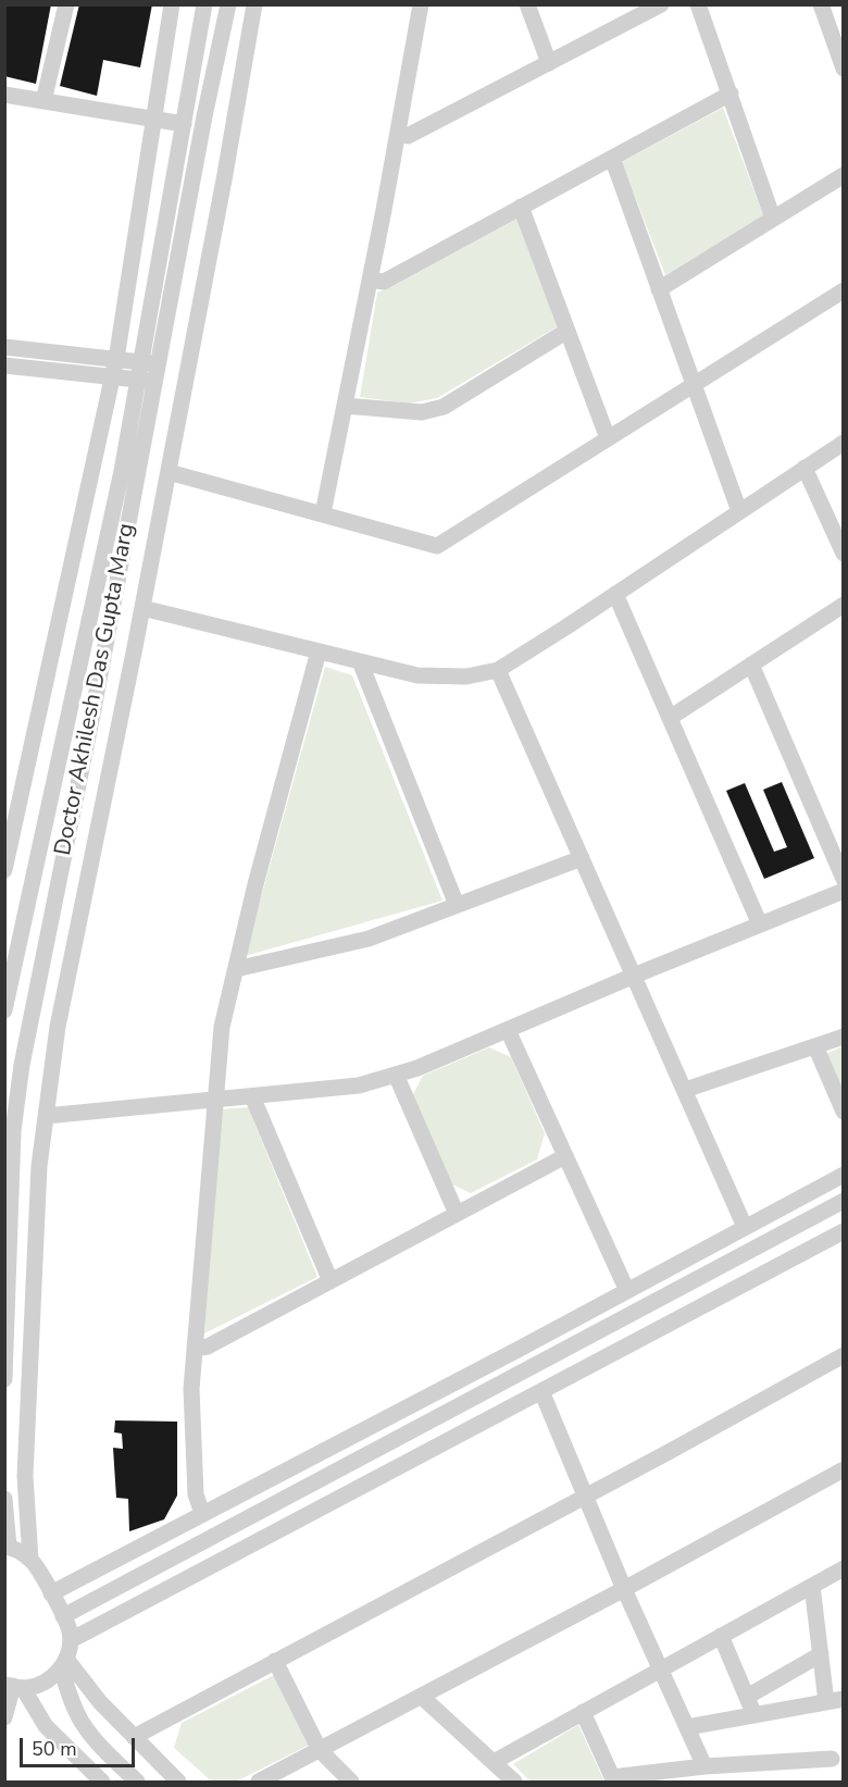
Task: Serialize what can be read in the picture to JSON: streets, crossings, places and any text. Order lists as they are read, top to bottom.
{
  "streets": {
    "street": ["Doctor Akhilesh Das Gupta Marg"]
  },
  "scale_bar": "50 m"
}
